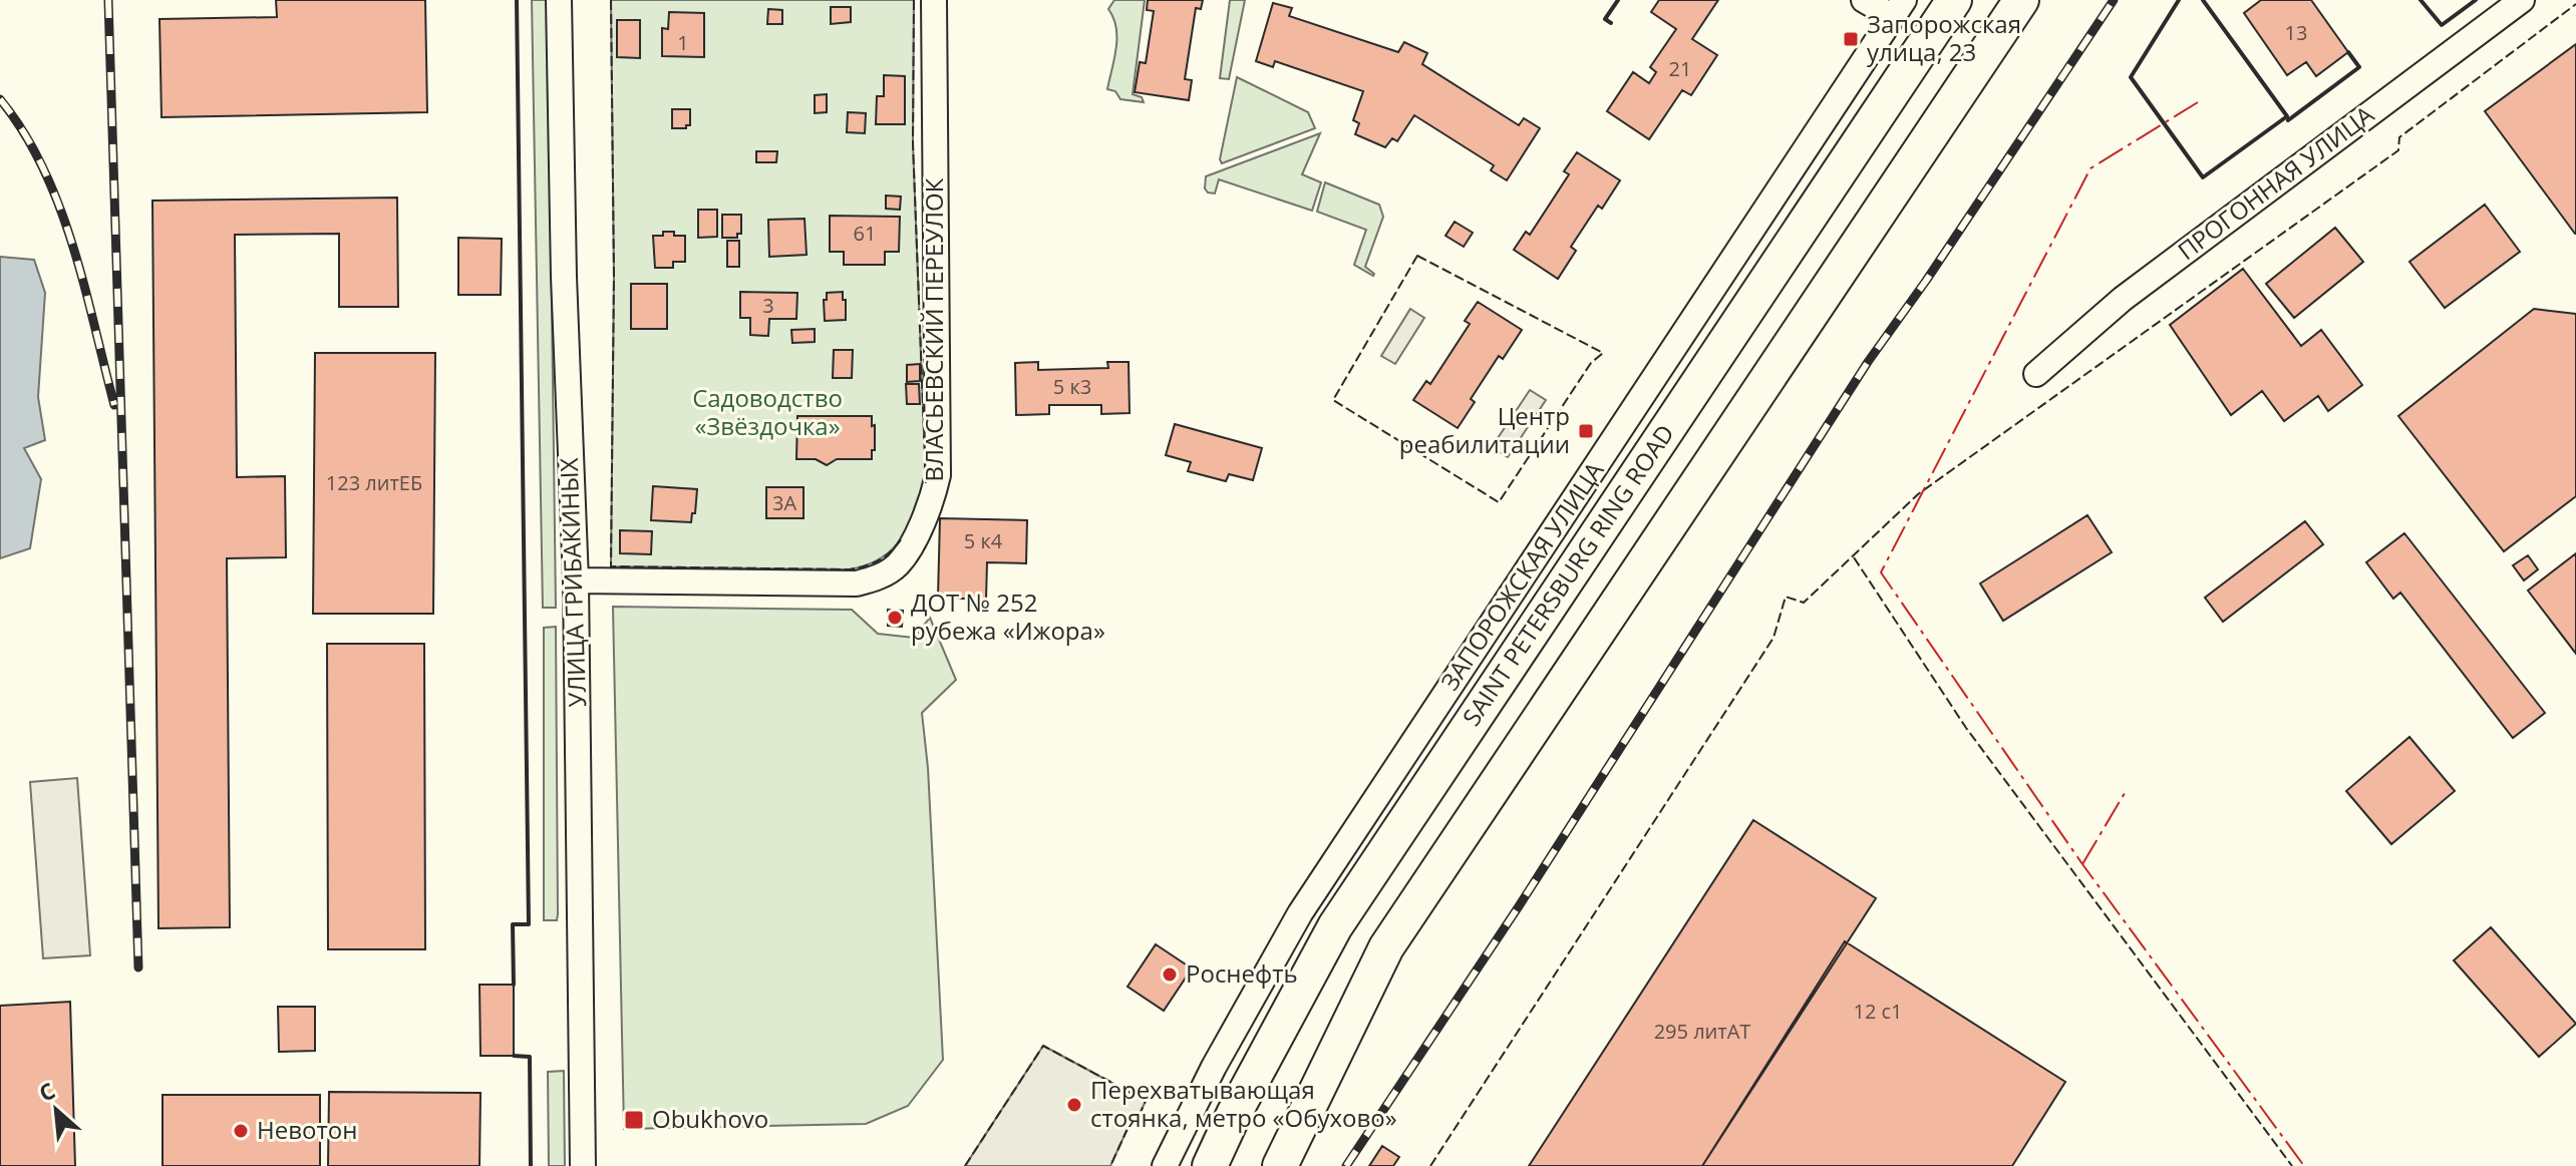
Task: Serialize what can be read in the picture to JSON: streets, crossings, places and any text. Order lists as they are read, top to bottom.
{
  "streets": {
    "highway": ["SAINT PETERSBURG RING ROAD"],
    "street": [
      "ПРОГОННАЯ УЛИЦА",
      "ВЛАСЬЕВСКИЙ ПЕРЕУЛОК",
      "ЗАПОРОЖСКАЯ УЛИЦА",
      "УЛИЦА ГРИБАКИНЫХ"
    ]
  },
  "crossings": [
    ["ВЛАСЬЕВСКИЙ ПЕРЕУЛОК", "УЛИЦА ГРИБАКИНЫХ"]
  ],
  "parks": ["Садоводство «Звёздочка»"],
  "places": {
    "transit": ["Запорожская улица, 23", "Центр реабилитации", "Obukhovo"],
    "other": [
      "ДОТ № 252 рубежа «Ижора»",
      "Роснефть",
      "Перехватывающая стоянка, метро «Обухово»",
      "Невотон"
    ]
  },
  "house_numbers": [
    "13",
    "1",
    "21",
    "61",
    "3",
    "5 к3",
    "123 литЕБ",
    "3А",
    "5 к4",
    "12 с1",
    "295 литАТ"
  ],
  "north": "top left"
}
